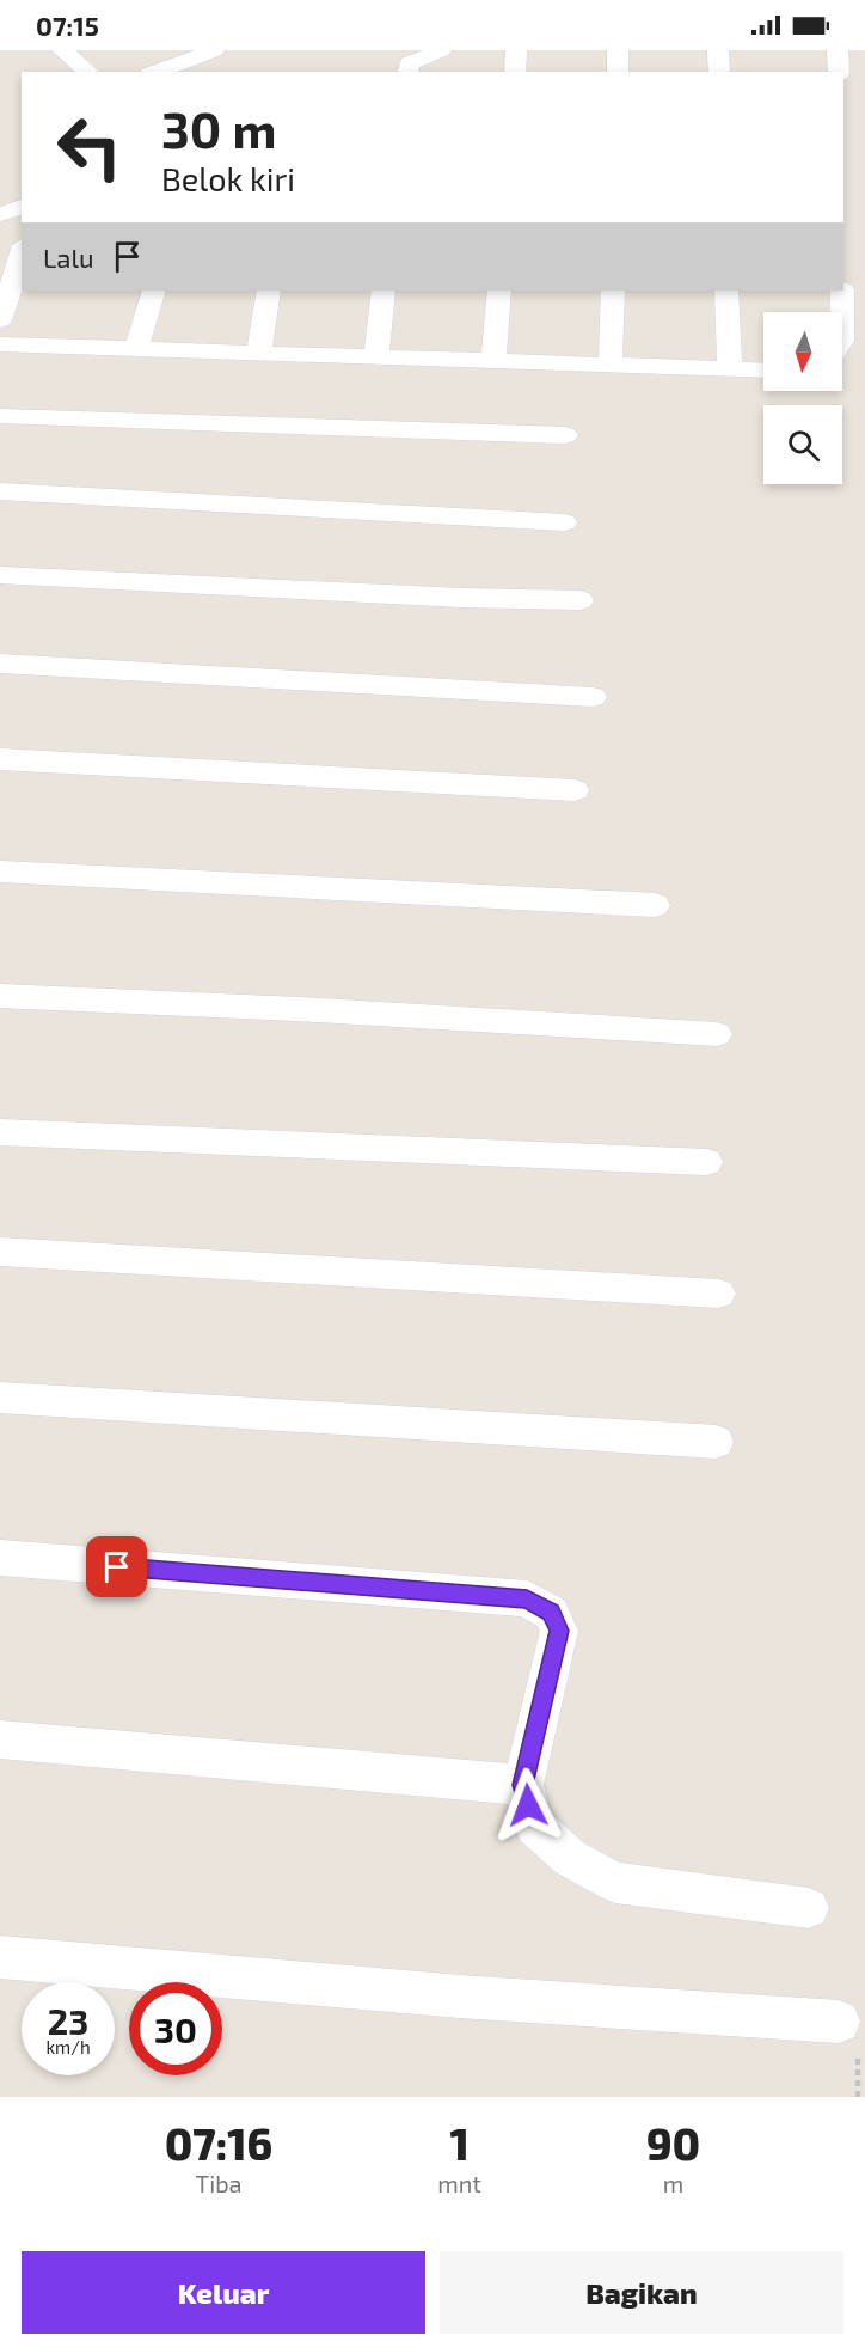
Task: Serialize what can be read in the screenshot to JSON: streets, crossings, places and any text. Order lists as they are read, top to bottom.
{
  "north": "bottom",
  "page": {
    "status": "07:15",
    "turn": ["30 m", "Belok kiri"],
    "then": "Lalu",
    "speed": "23 km/h",
    "limit": "30",
    "eta": [
      "07:16",
      "Tiba",
      "1",
      "mnt",
      "90",
      "m"
    ],
    "buttons": ["Keluar", "Bagikan"]
  }
}
